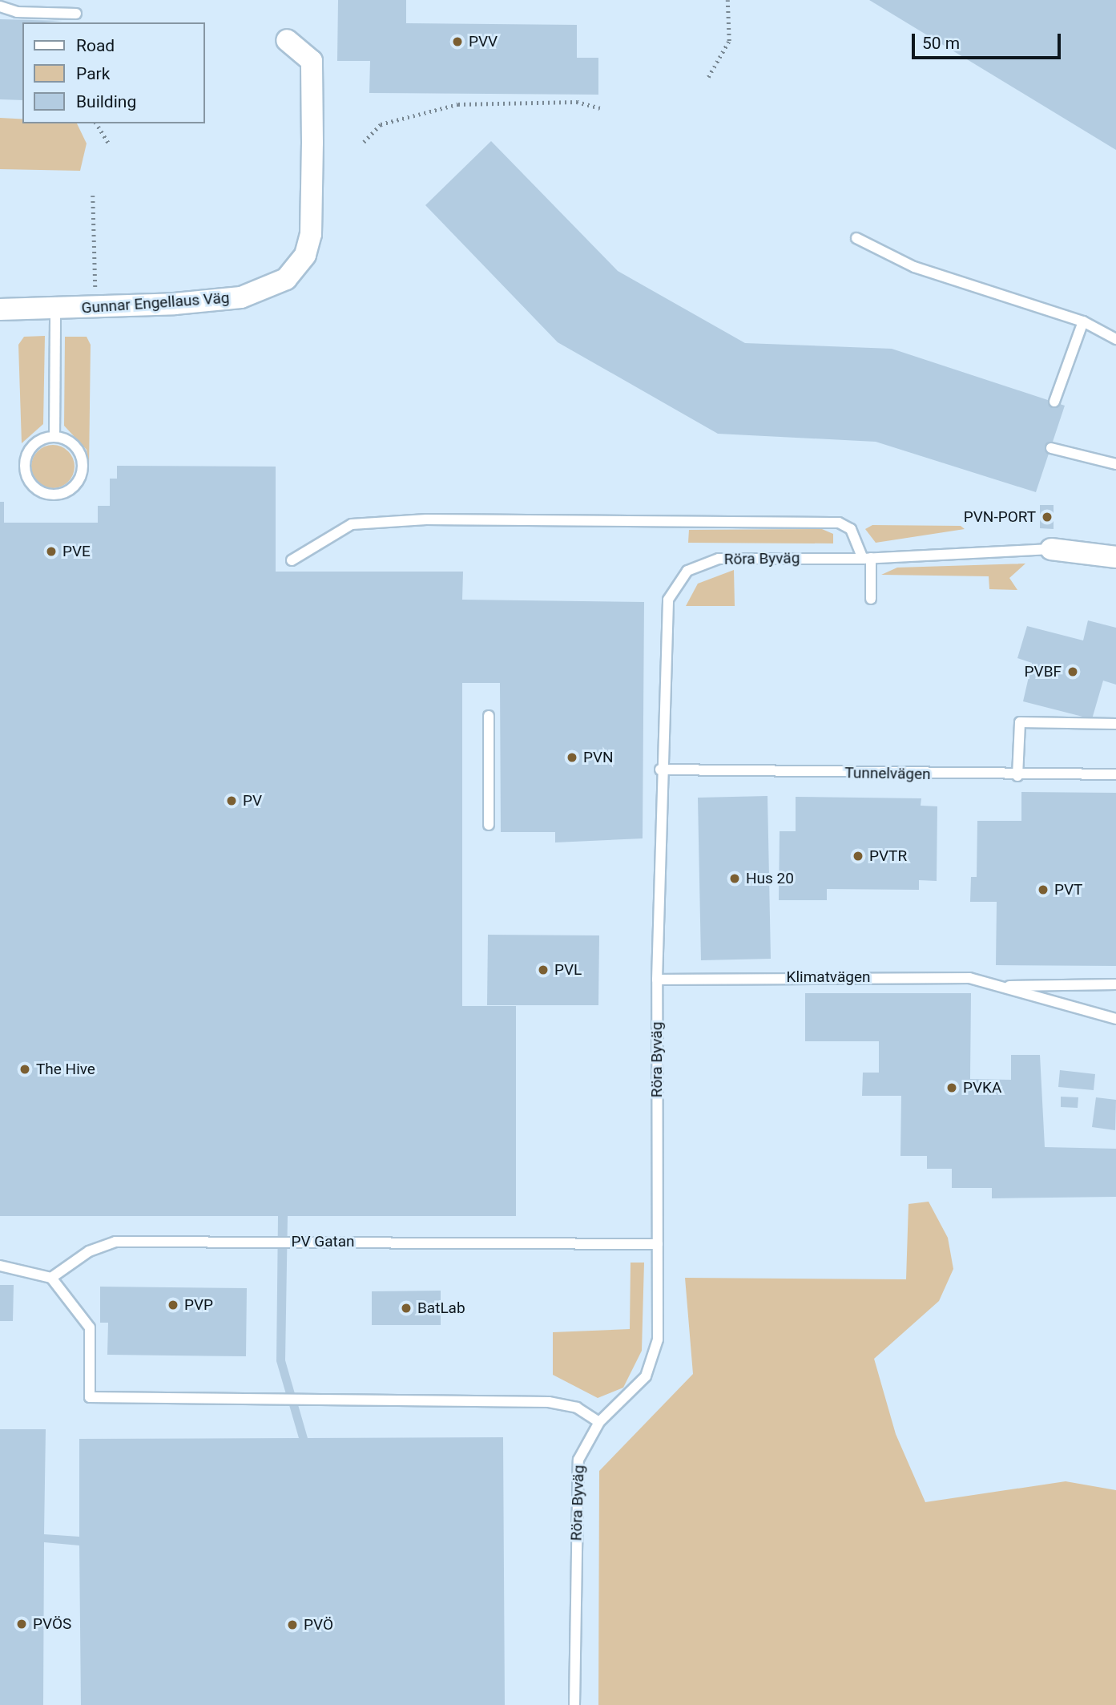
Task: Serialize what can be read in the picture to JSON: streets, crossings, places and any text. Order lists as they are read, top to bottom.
{
  "streets": {
    "street": ["Gunnar Engellaus Väg"],
    "lane": [
      "Röra Byväg",
      "Tunnelvägen",
      "Klimatvägen",
      "PV Gatan"
    ]
  },
  "crossings": [
    ["Röra Byväg", "Tunnelvägen"],
    ["Röra Byväg", "Klimatvägen"],
    ["Röra Byväg", "PV Gatan"]
  ],
  "places": [
    "PVV",
    "PVN-PORT",
    "PVE",
    "PVBF",
    "PVN",
    "PV",
    "PVTR",
    "Hus 20",
    "PVT",
    "PVL",
    "The Hive",
    "PVKA",
    "PVP",
    "BatLab",
    "PVÖS",
    "PVÖ"
  ],
  "legend": ["Road", "Park", "Building"],
  "scale_bar": "50 m"
}
